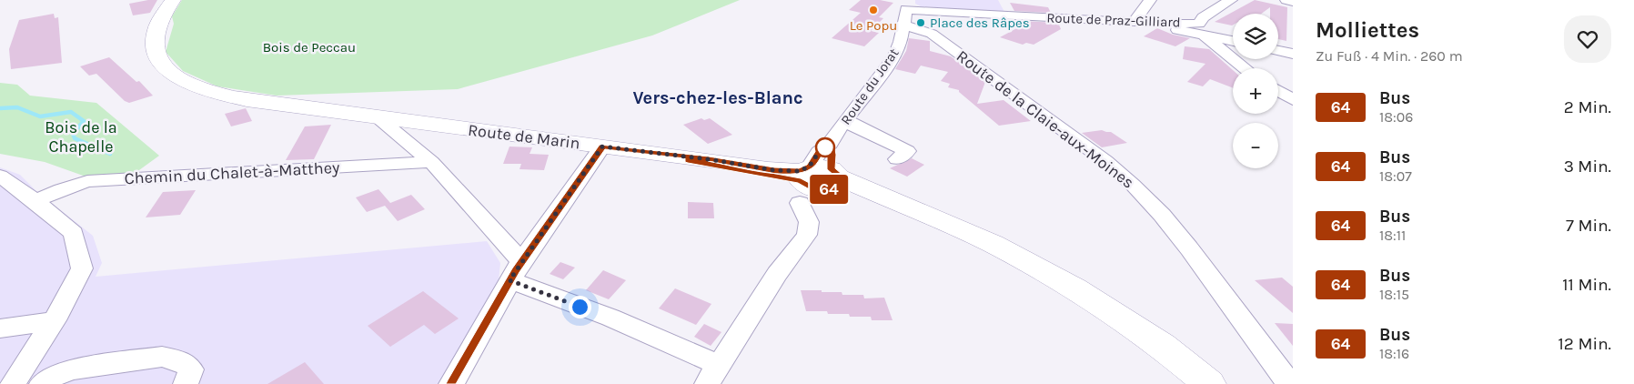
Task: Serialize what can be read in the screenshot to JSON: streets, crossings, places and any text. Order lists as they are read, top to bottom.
{
  "streets": {
    "main road": ["Route de Marin"],
    "street": [
      "Route de Praz-Gilliard",
      "Route du Jorat",
      "Route de la Claie-aux-Moines",
      "Chemin du Chalet-à-Matthey"
    ]
  },
  "crossings": [
    ["Route de Praz-Gilliard", "Route du Jorat"],
    ["Route de Praz-Gilliard", "Route de la Claie-aux-Moines"],
    ["Route du Jorat", "Route de la Claie-aux-Moines"],
    ["Route du Jorat", "Route de Marin"]
  ],
  "districts": ["Vers-chez-les-Blanc"],
  "parks": ["Bois de Peccau", "Bois de la Chapelle"],
  "places": ["Le Popu", "Place des Râpes"],
  "lines": ["bus line 64"],
  "page": {
    "on_map": "64",
    "heading": ["Molliettes", "Zu Fuß · 4 Min. · 260 m"],
    "map_buttons": ["+", "−"],
    "list": [
      {
        "mark": "64",
        "name": "Bus",
        "note": "18:06",
        "value": "2 Min."
      },
      {
        "mark": "64",
        "name": "Bus",
        "note": "18:07",
        "value": "3 Min."
      },
      {
        "mark": "64",
        "name": "Bus",
        "note": "18:11",
        "value": "7 Min."
      },
      {
        "mark": "64",
        "name": "Bus",
        "note": "18:15",
        "value": "11 Min."
      },
      {
        "mark": "64",
        "name": "Bus",
        "note": "18:16",
        "value": "12 Min."
      }
    ]
  }
}
